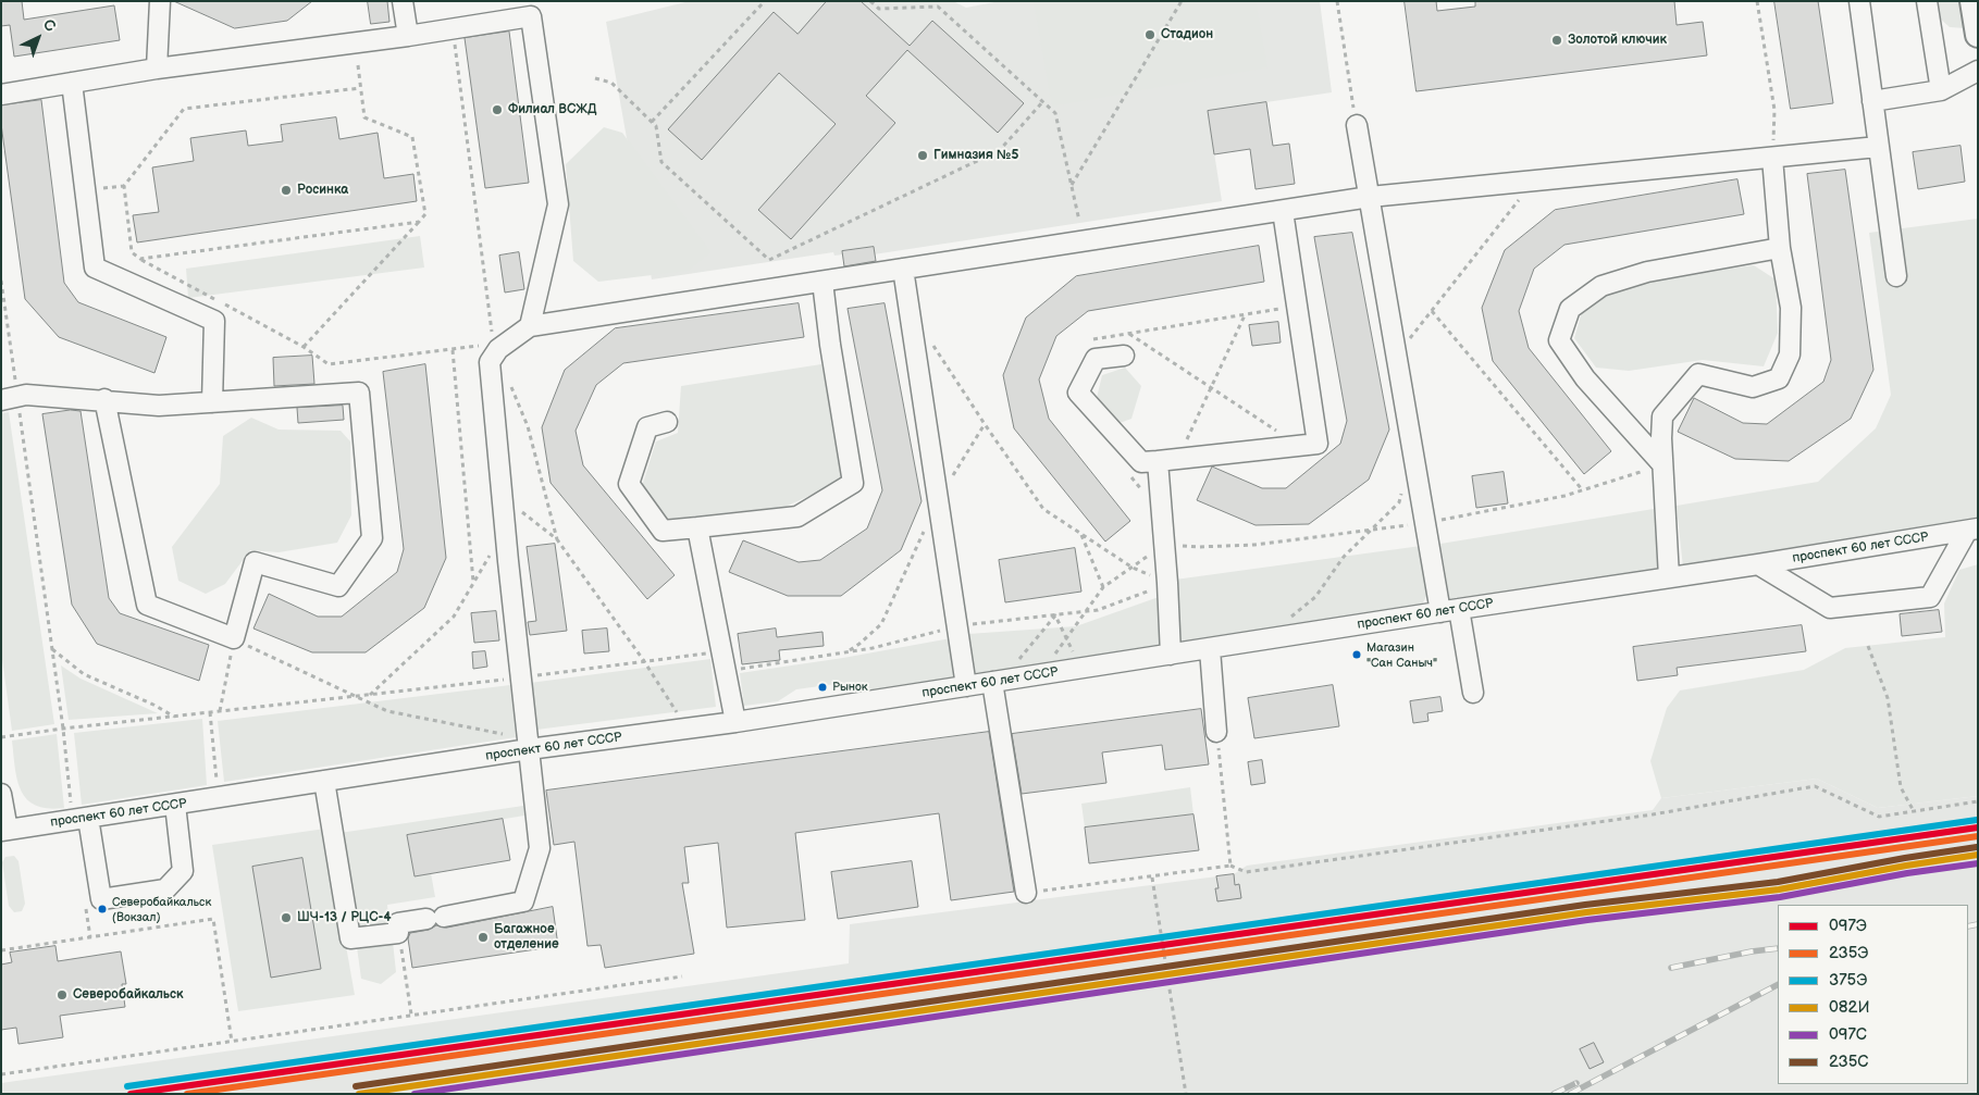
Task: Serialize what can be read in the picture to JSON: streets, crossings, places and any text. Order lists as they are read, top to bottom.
{
  "streets": {
    "street": ["проспект 60 лет СССР"]
  },
  "places": [
    "Стадион",
    "Золотой ключик",
    "Филиал ВСЖД",
    "Гимназия №5",
    "Росинка",
    "Магазин \"Сан Саныч\"",
    "Рынок",
    "Северобайкальск (Вокзал)",
    "ШЧ-13 / РЦС-4",
    "Багажное отделение",
    "Северобайкальск"
  ],
  "lines": [
    "transit line 375Э",
    "transit line 097Э",
    "transit line 235Э",
    "transit line 235С",
    "transit line 082И",
    "transit line 097С"
  ],
  "legend": [
    "097Э",
    "235Э",
    "375Э",
    "082И",
    "097С",
    "235С"
  ],
  "north": "top right"
}
